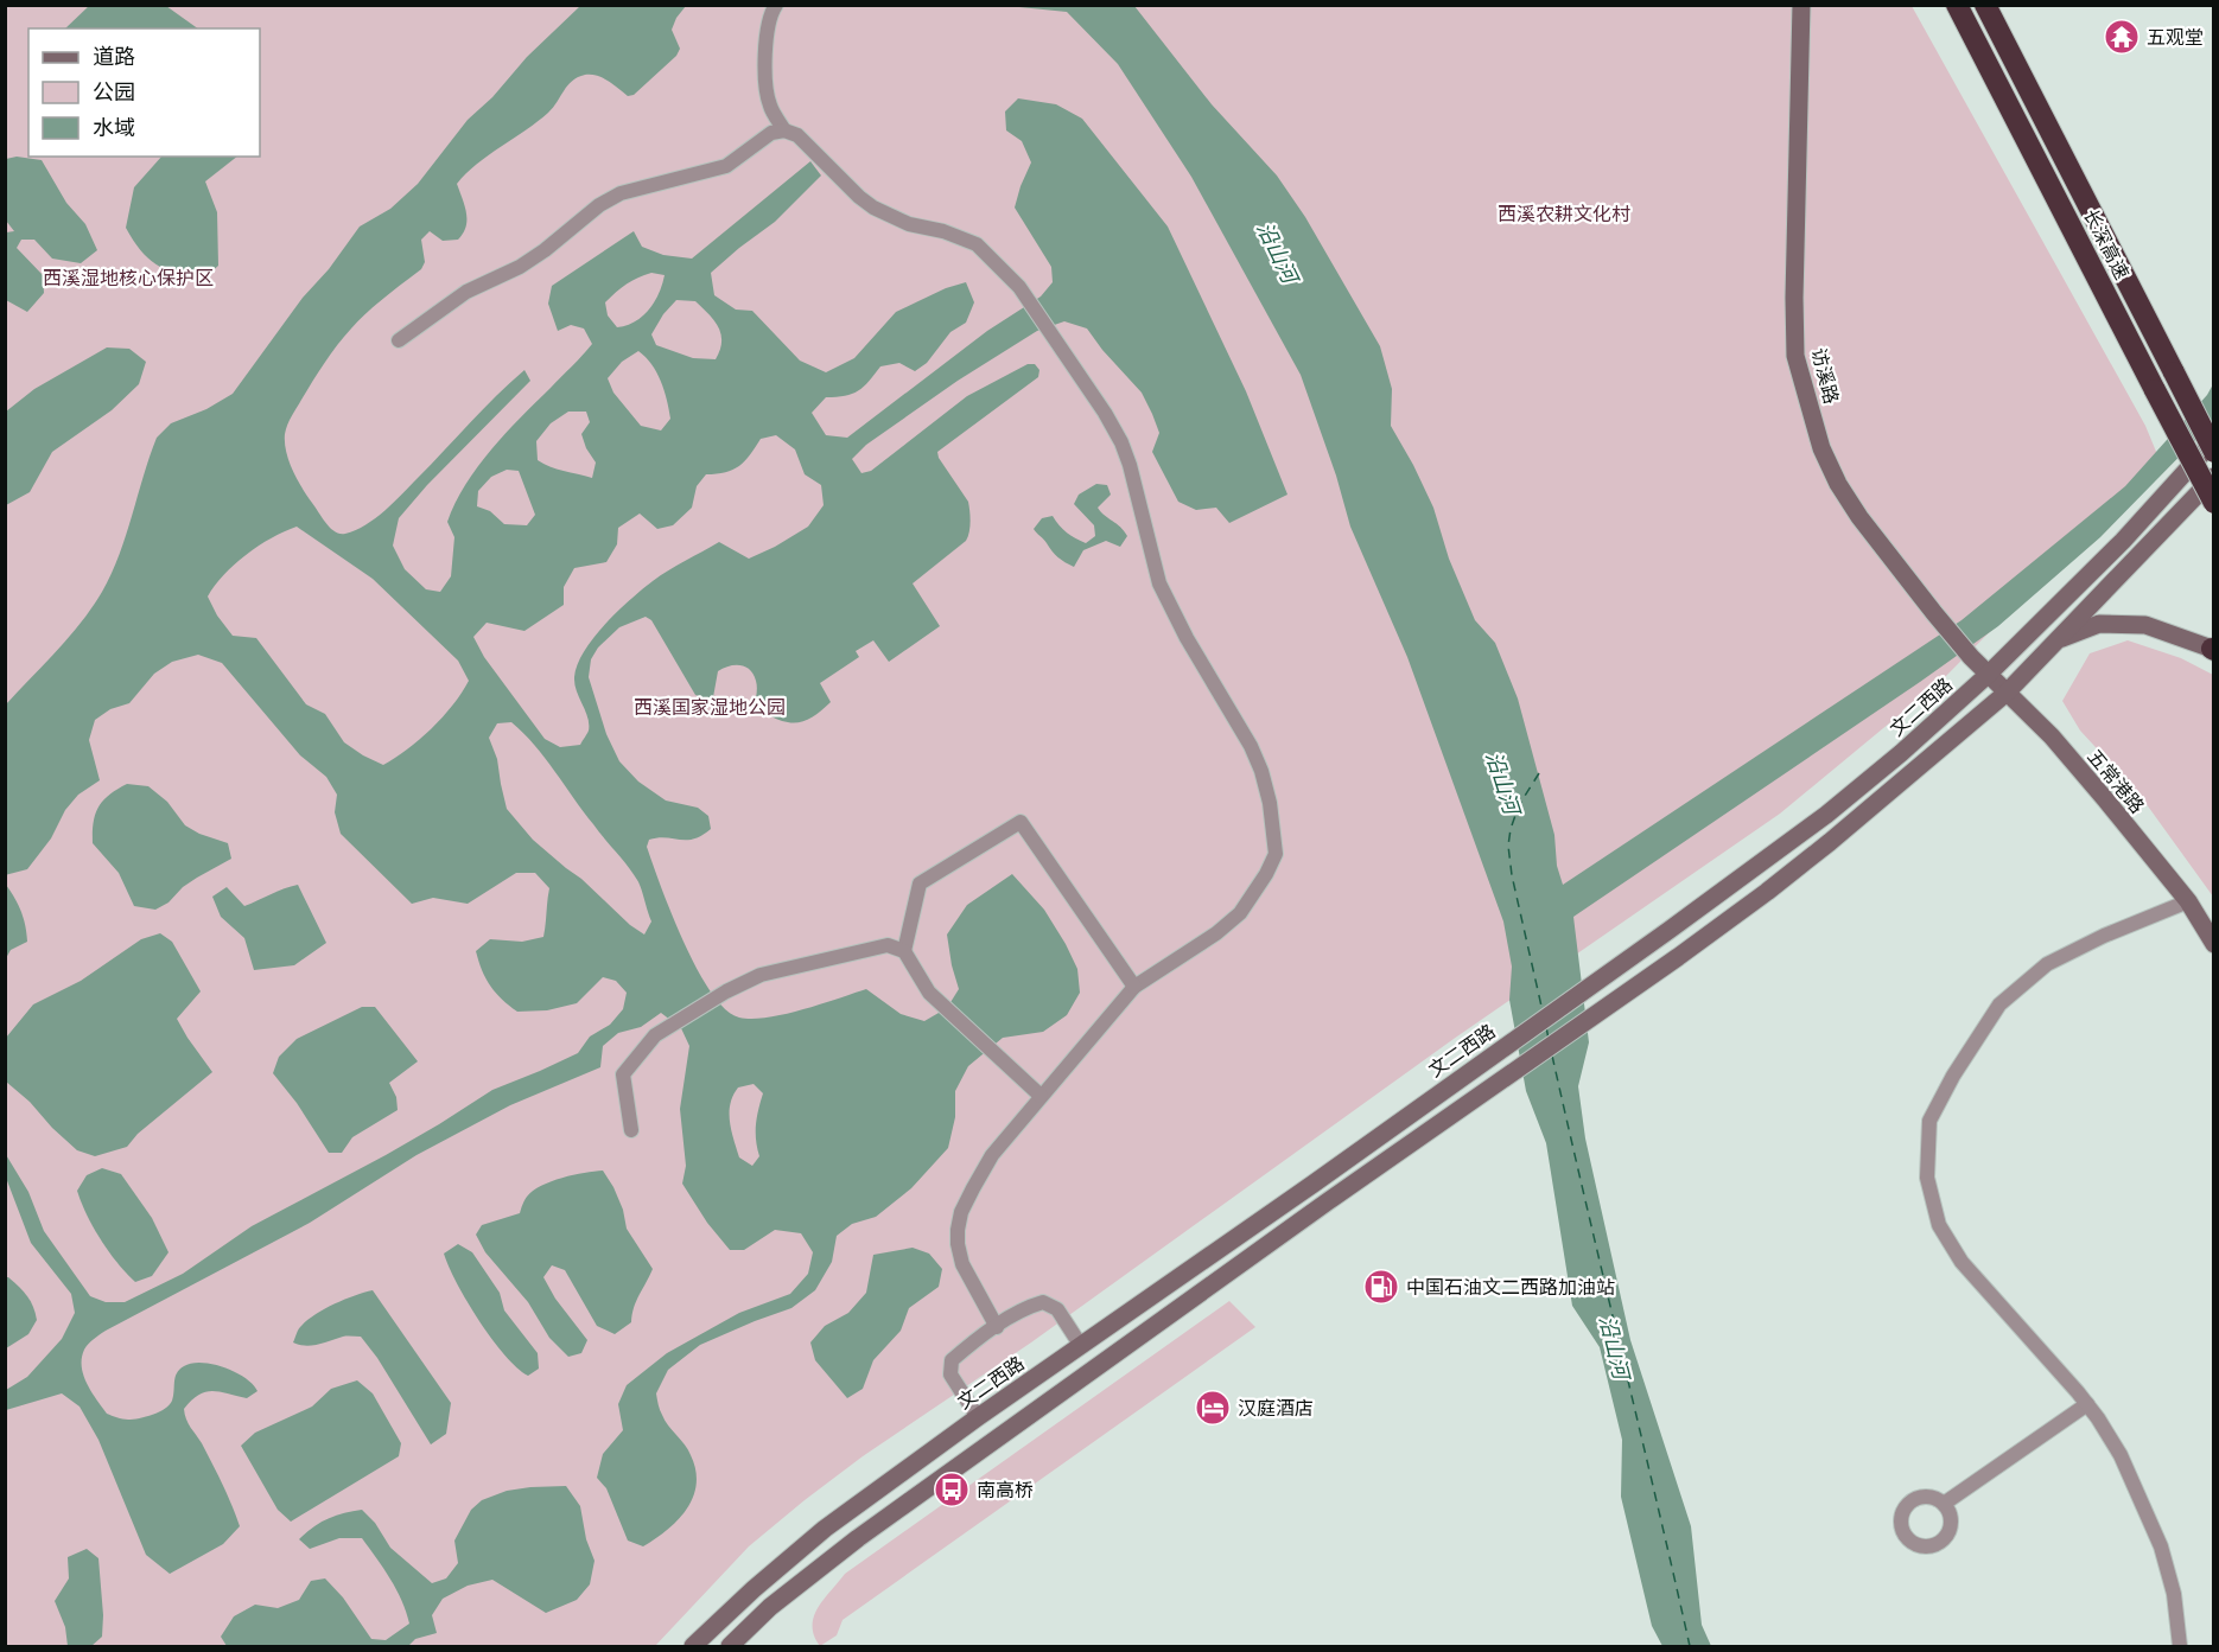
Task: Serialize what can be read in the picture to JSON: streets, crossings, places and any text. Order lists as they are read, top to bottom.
{
  "streets": {
    "highway": ["长深高速"],
    "main road": ["访溪路", "文二西路", "五常港路"]
  },
  "crossings": [
    ["访溪路", "文二西路"],
    ["访溪路", "五常港路"]
  ],
  "water": ["沿山河"],
  "parks": ["西溪农耕文化村", "西溪湿地核心保护区", "西溪国家湿地公园"],
  "places": {
    "temple": ["五观堂"],
    "fuel station": ["中国石油文二西路加油站"],
    "hotel": ["汉庭酒店"],
    "bus stop": ["南高桥"]
  },
  "legend": ["道路", "公园", "水域"]
}
